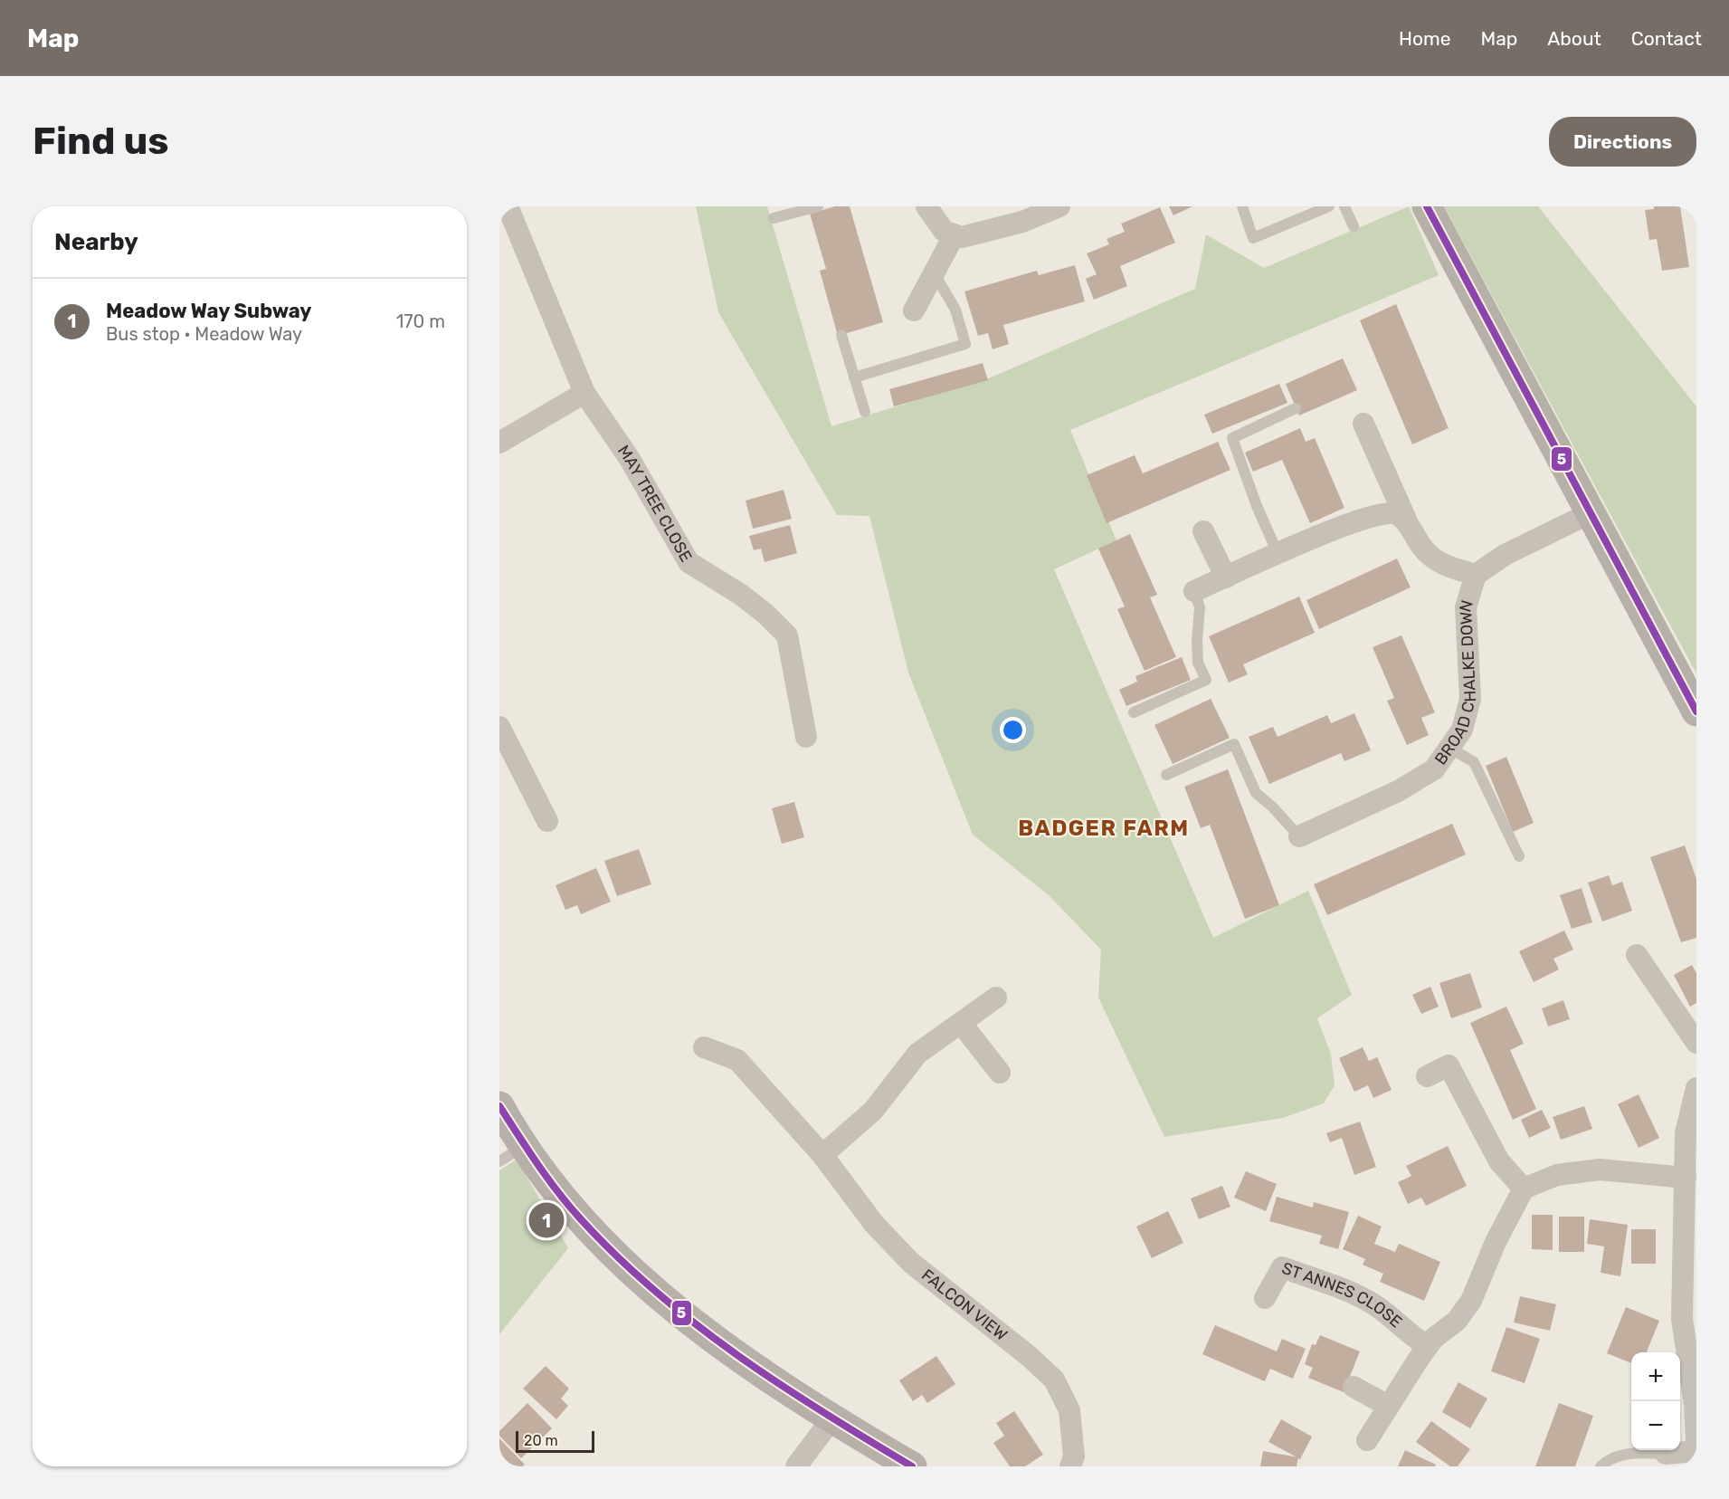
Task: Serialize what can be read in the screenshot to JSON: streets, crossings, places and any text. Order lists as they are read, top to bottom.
{
  "streets": {
    "street": [
      "MAY TREE CLOSE",
      "BROAD CHALKE DOWN",
      "ST ANNES CLOSE",
      "FALCON VIEW"
    ]
  },
  "districts": ["BADGER FARM"],
  "lines": ["transit line 5"],
  "scale_bar": "20 m",
  "page": {
    "header": "Map",
    "nav": [
      "Home",
      "Map",
      "About",
      "Contact"
    ],
    "buttons": "Directions",
    "title": "Find us",
    "heading": "Nearby",
    "list": [
      {
        "mark": "1",
        "name": "Meadow Way Subway",
        "note": "Bus stop · Meadow Way",
        "value": "170 m"
      }
    ],
    "pins": "1",
    "map_buttons": ["+", "−"],
    "scale": "20 m"
  }
}
